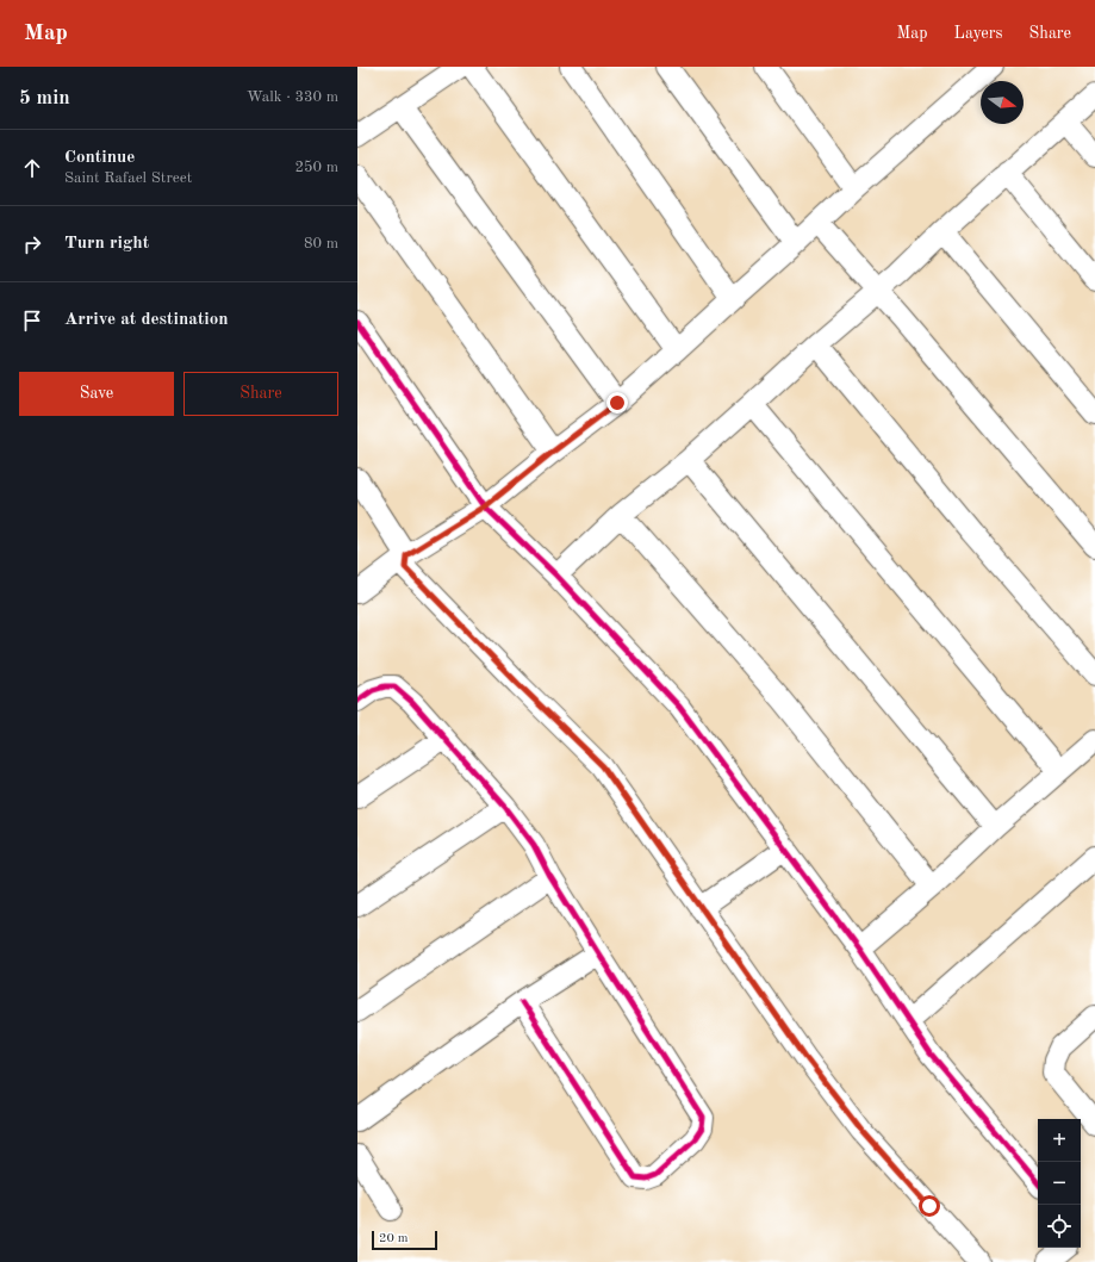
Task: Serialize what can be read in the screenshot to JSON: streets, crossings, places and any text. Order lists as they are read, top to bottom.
{
  "scale_bar": "20 m",
  "north": "right",
  "page": {
    "header": "Map",
    "nav": ["Map", "Layers", "Share"],
    "heading": ["5 min", "Walk · 330 m"],
    "list": [
      ["Continue", "Saint Rafael Street", "250 m"],
      ["Turn right", "80 m"],
      "Arrive at destination"
    ],
    "buttons": ["Save", "Share"],
    "map_buttons": ["+", "−"],
    "scale": "20 m"
  }
}
